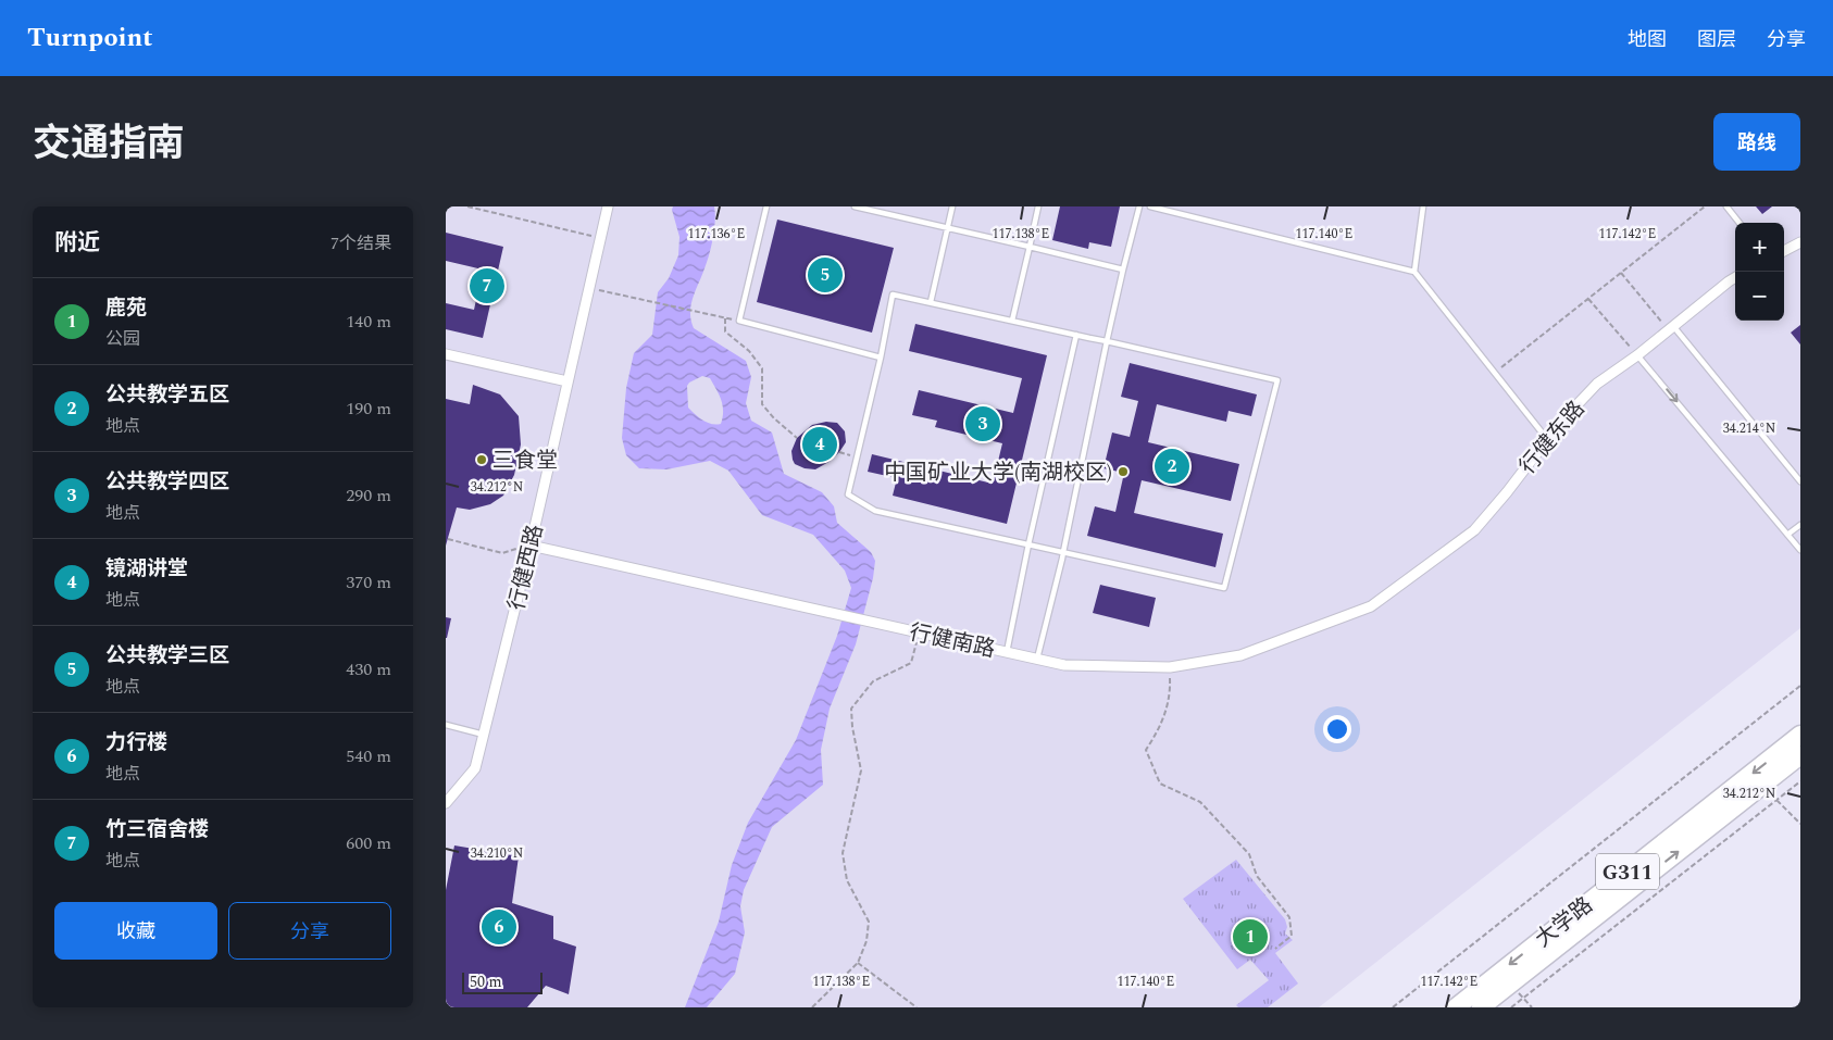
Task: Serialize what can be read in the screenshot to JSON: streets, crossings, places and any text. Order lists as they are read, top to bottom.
{
  "streets": {
    "highway": ["G311", "大学路"],
    "street": ["行健东路", "行健西路", "行健南路"]
  },
  "crossings": [
    ["行健东路", "行健南路"],
    ["行健西路", "行健南路"]
  ],
  "places": ["三食堂", "中国矿业大学(南湖校区)"],
  "scale_bar": "50 m",
  "page": {
    "header": "Turnpoint",
    "nav": ["地图", "图层", "分享"],
    "title": "交通指南",
    "buttons": [
      "路线",
      ["收藏", "分享"]
    ],
    "heading": ["附近", "7个结果"],
    "map_buttons": ["+", "−"],
    "pins": [
      "5",
      "7",
      "3",
      "4",
      "2",
      "6",
      "1"
    ],
    "list": [
      {
        "mark": "1",
        "name": "鹿苑",
        "note": "公园",
        "value": "140 m"
      },
      {
        "mark": "2",
        "name": "公共教学五区",
        "note": "地点",
        "value": "190 m"
      },
      {
        "mark": "3",
        "name": "公共教学四区",
        "note": "地点",
        "value": "290 m"
      },
      {
        "mark": "4",
        "name": "镜湖讲堂",
        "note": "地点",
        "value": "370 m"
      },
      {
        "mark": "5",
        "name": "公共教学三区",
        "note": "地点",
        "value": "430 m"
      },
      {
        "mark": "6",
        "name": "力行楼",
        "note": "地点",
        "value": "540 m"
      },
      {
        "mark": "7",
        "name": "竹三宿舍楼",
        "note": "地点",
        "value": "600 m"
      }
    ],
    "scale": "50 m"
  },
  "coordinates": [
    "117.136°E",
    "117.138°E",
    "117.140°E",
    "117.142°E",
    "34.214°N",
    "34.212°N",
    "34.210°N"
  ]
}
